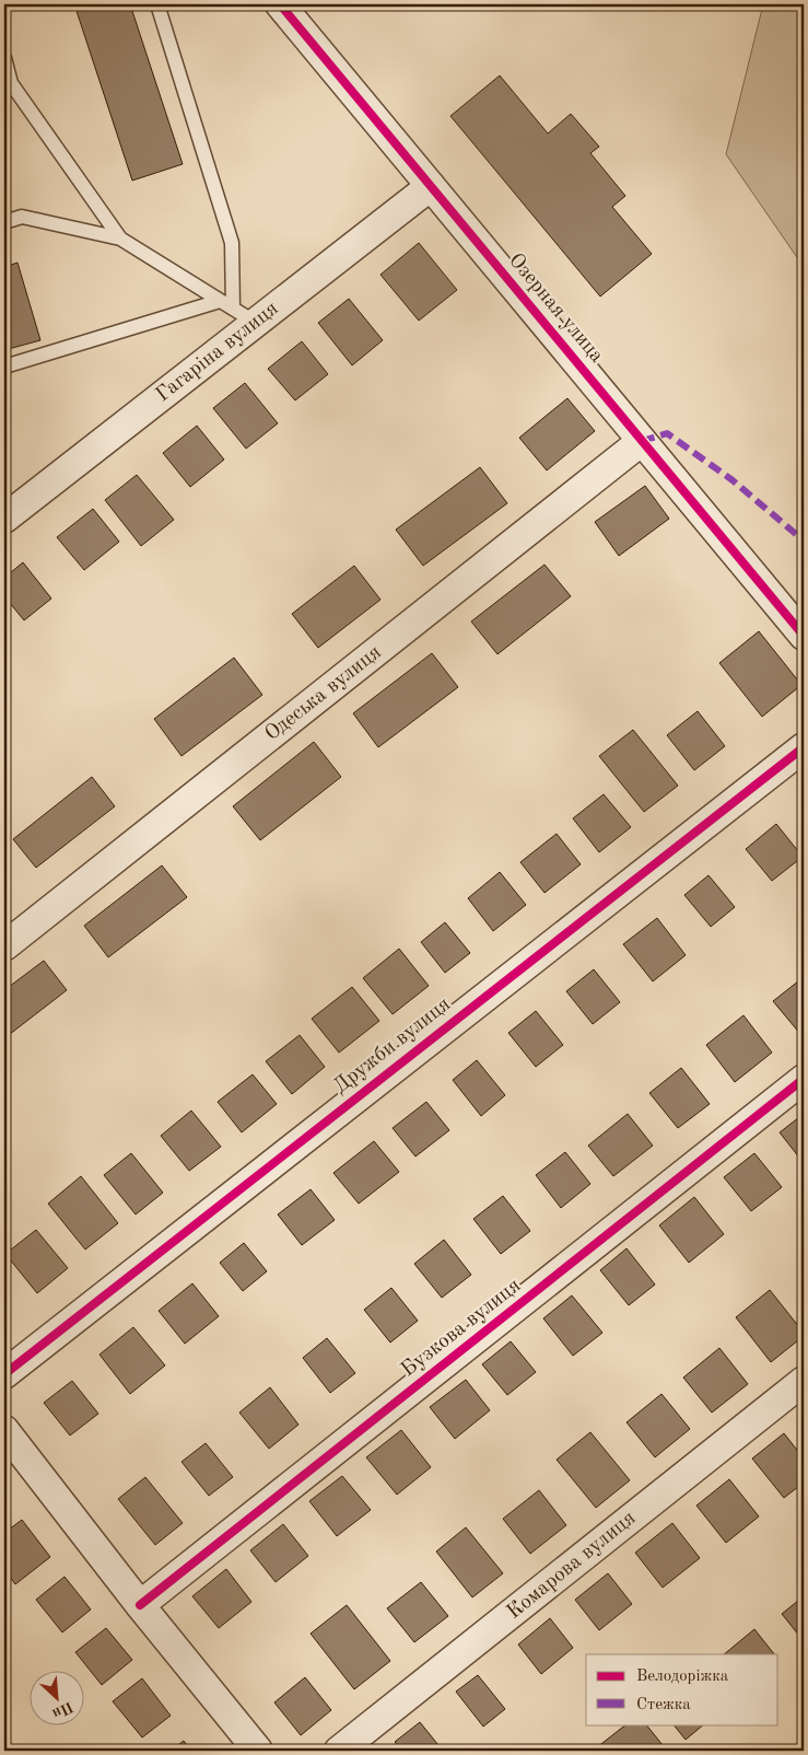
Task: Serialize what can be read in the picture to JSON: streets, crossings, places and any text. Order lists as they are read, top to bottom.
{
  "streets": {
    "street": [
      "Озерная улица",
      "Гагаріна вулиця",
      "Одеська вулиця",
      "Дружби вулиця",
      "Бузкова вулиця",
      "Комарова вулиця"
    ]
  },
  "crossings": [
    ["Озерная улица", "Гагаріна вулиця"],
    ["Озерная улица", "Одеська вулиця"]
  ],
  "legend": ["Велодоріжка", "Стежка"],
  "north": "bottom right"
}
